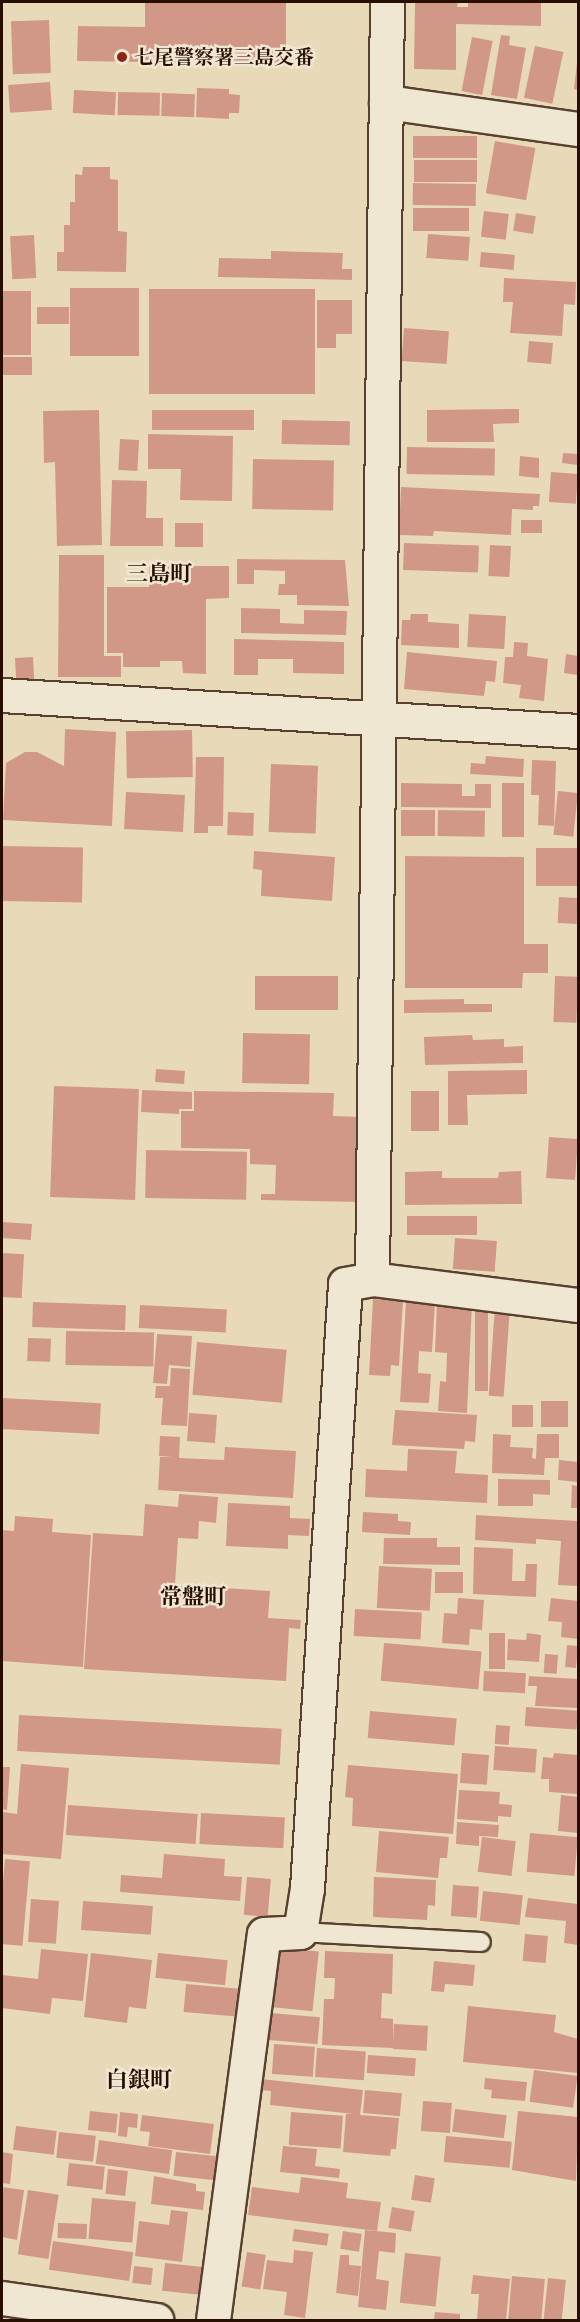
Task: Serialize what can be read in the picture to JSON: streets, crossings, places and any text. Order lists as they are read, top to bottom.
{
  "districts": ["三島町", "常盤町", "白銀町"],
  "places": ["七尾警察署三島交番"]
}
